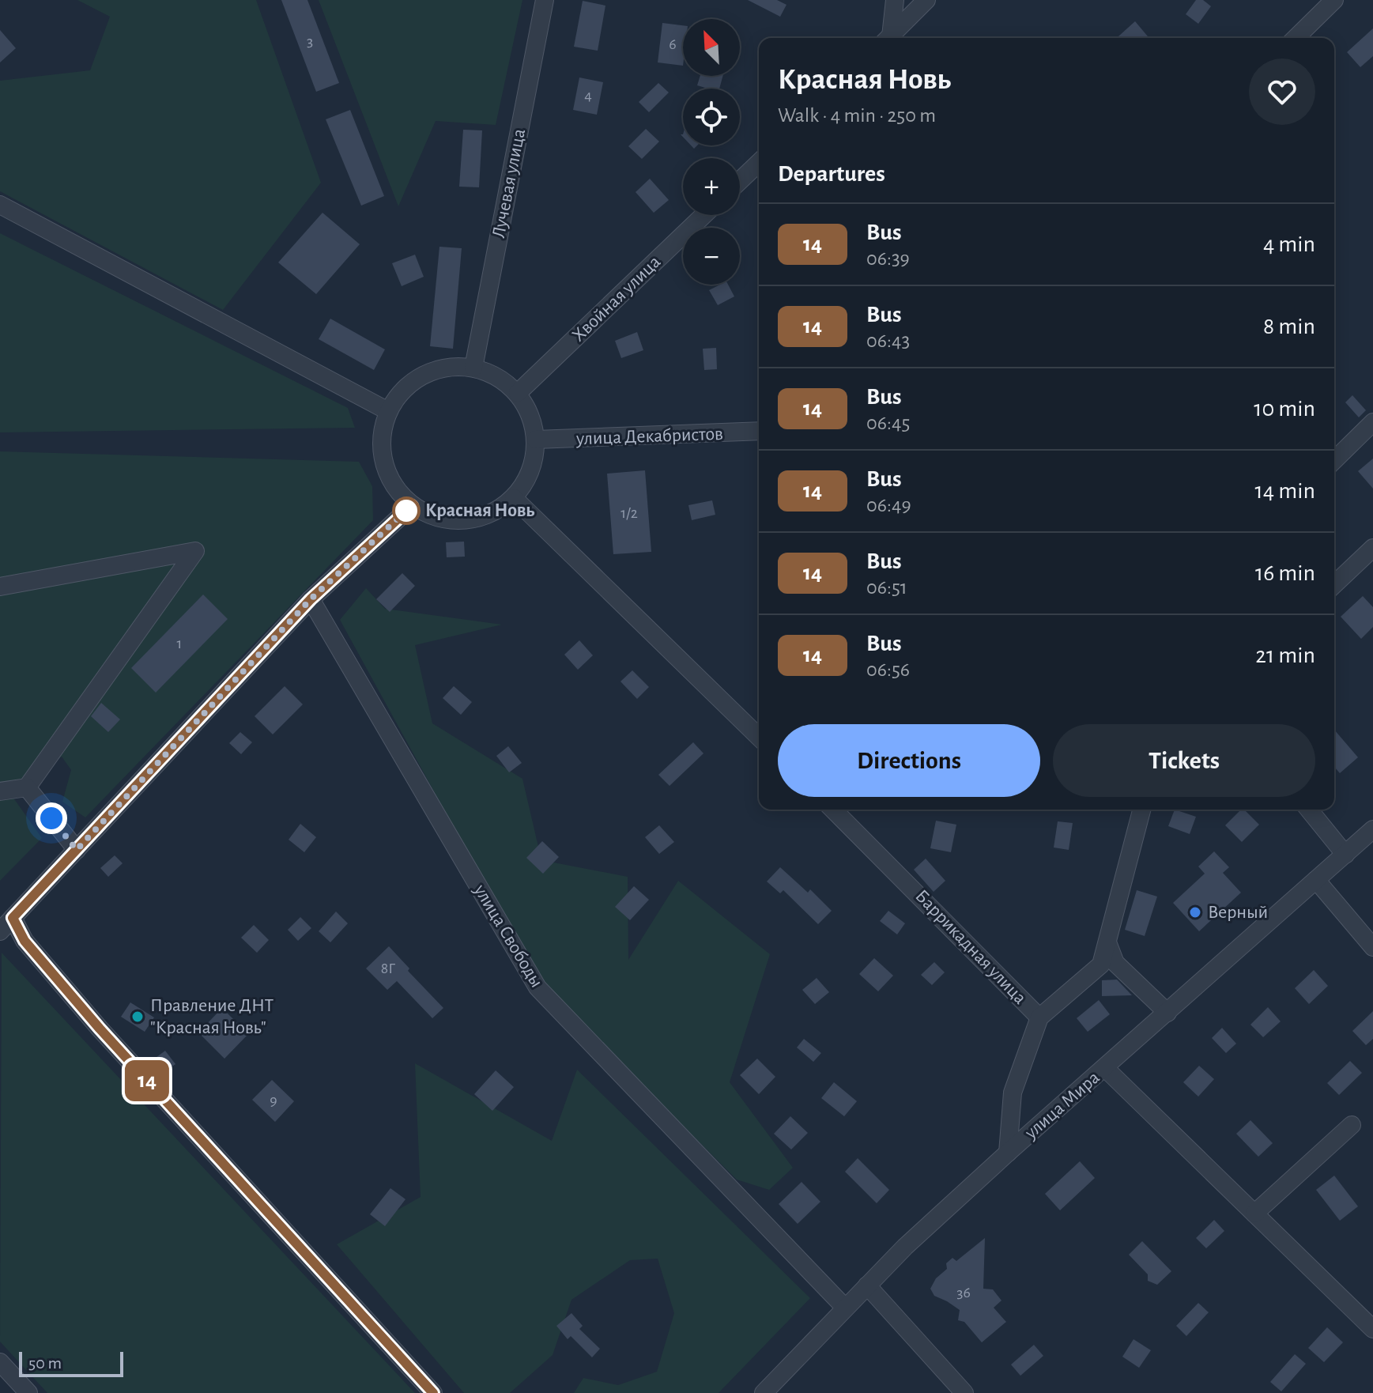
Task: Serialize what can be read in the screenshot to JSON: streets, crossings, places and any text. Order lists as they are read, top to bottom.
{
  "streets": {
    "street": [
      "Лучевая улица",
      "Хвойная улица",
      "улица Декабристов",
      "улица Свободы",
      "Баррикадная улица",
      "улица Мира"
    ]
  },
  "crossings": [
    ["Лучевая улица", "Хвойная улица"],
    ["Лучевая улица", "улица Декабристов"],
    ["Хвойная улица", "улица Декабристов"],
    ["улица Свободы", "улица Мира"],
    ["Баррикадная улица", "улица Мира"]
  ],
  "places": ["Красная Новь", "Верный", "Правление ДНТ \"Красная Новь\""],
  "lines": ["bus line 14"],
  "house_numbers": [
    "3",
    "6",
    "4",
    "1/2",
    "1",
    "8Г",
    "9",
    "36"
  ],
  "scale_bar": "50 m",
  "north": "top left",
  "page": {
    "on_map": "14",
    "map_buttons": ["+", "−"],
    "heading": [
      ["Красная Новь", "Walk · 4 min · 250 m"],
      "Departures"
    ],
    "list": [
      {
        "mark": "14",
        "name": "Bus",
        "note": "06:39",
        "value": "4 min"
      },
      {
        "mark": "14",
        "name": "Bus",
        "note": "06:43",
        "value": "8 min"
      },
      {
        "mark": "14",
        "name": "Bus",
        "note": "06:45",
        "value": "10 min"
      },
      {
        "mark": "14",
        "name": "Bus",
        "note": "06:49",
        "value": "14 min"
      },
      {
        "mark": "14",
        "name": "Bus",
        "note": "06:51",
        "value": "16 min"
      },
      {
        "mark": "14",
        "name": "Bus",
        "note": "06:56",
        "value": "21 min"
      }
    ],
    "buttons": ["Directions", "Tickets"],
    "scale": "50 m"
  }
}
